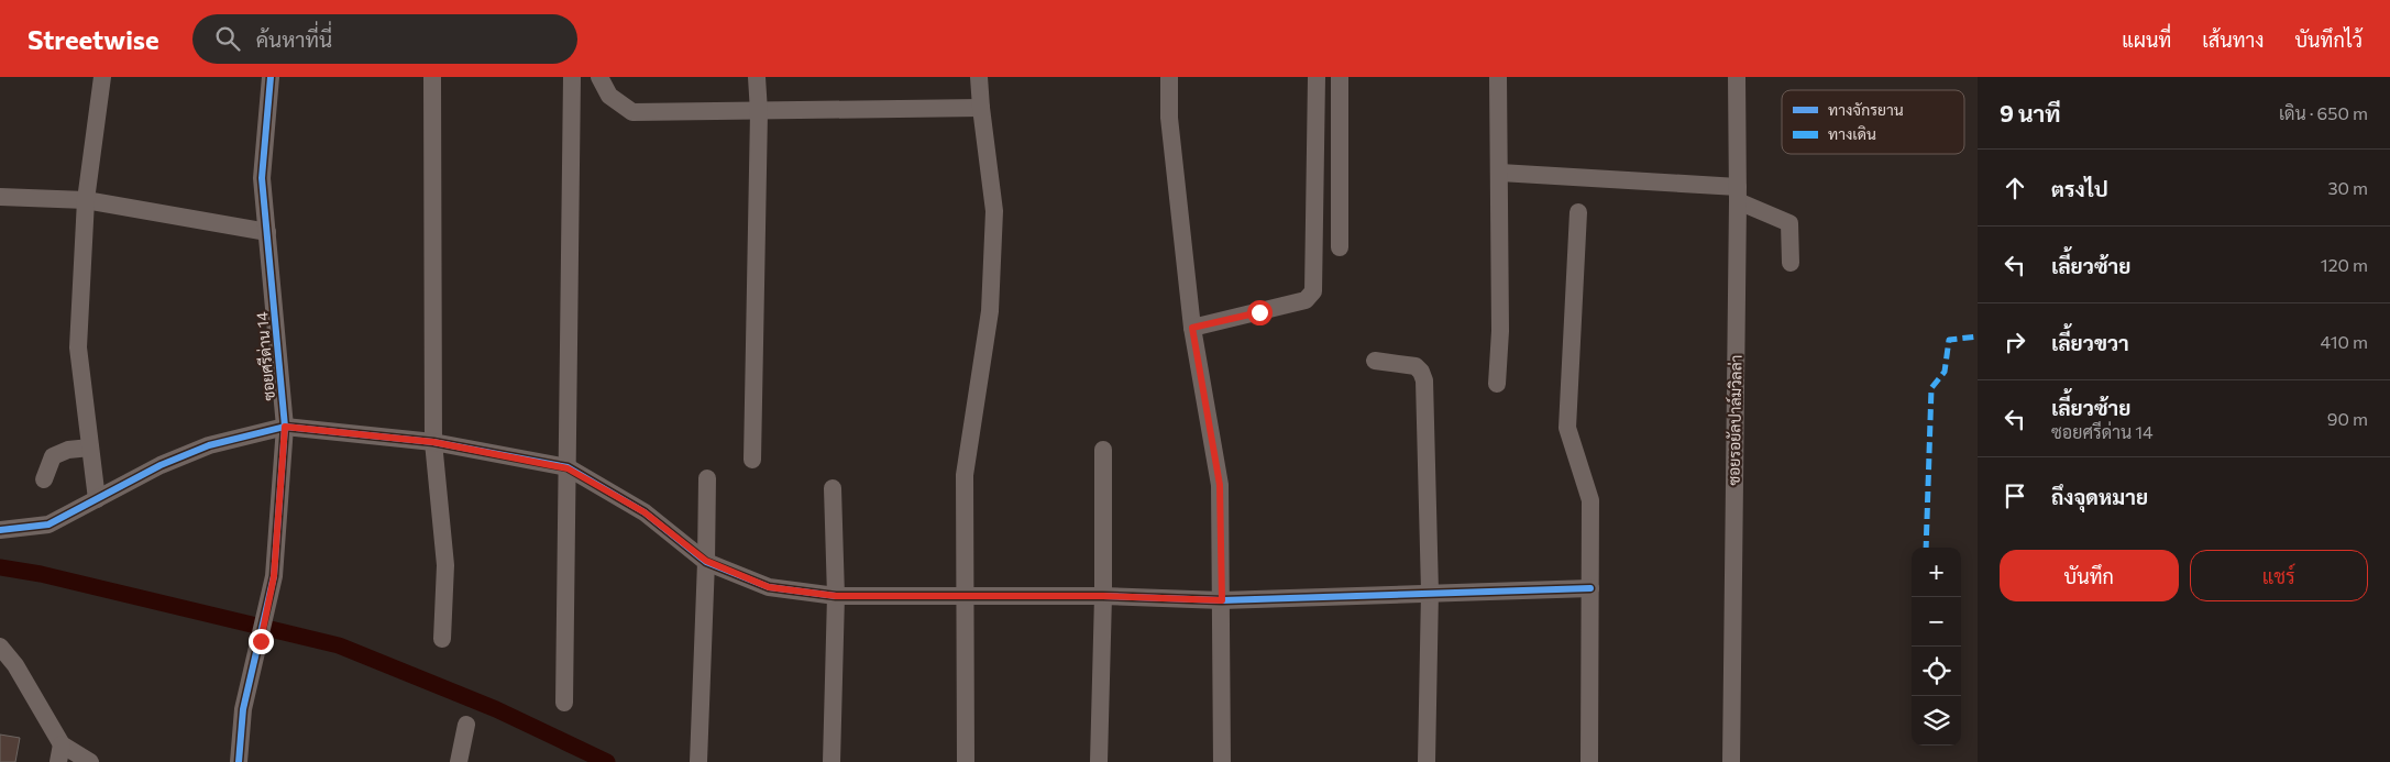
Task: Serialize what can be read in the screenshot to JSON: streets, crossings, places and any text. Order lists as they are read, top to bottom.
{
  "streets": {
    "street": ["ซอยศรีด่าน 14", "ซอยรอยัลปาล์มวิลล่า"]
  },
  "legend": ["ทางจักรยาน", "ทางเดิน"],
  "page": {
    "header": "Streetwise",
    "search": "ค้นหาที่นี่",
    "nav": ["แผนที่", "เส้นทาง", "บันทึกไว้"],
    "heading": ["9 นาที", "เดิน · 650 m"],
    "list": [
      ["ตรงไป", "30 m"],
      ["เลี้ยวซ้าย", "120 m"],
      ["เลี้ยวขวา", "410 m"],
      ["เลี้ยวซ้าย", "ซอยศรีด่าน 14", "90 m"],
      "ถึงจุดหมาย"
    ],
    "buttons": ["บันทึก", "แชร์"],
    "map_buttons": ["+", "−"]
  }
}
